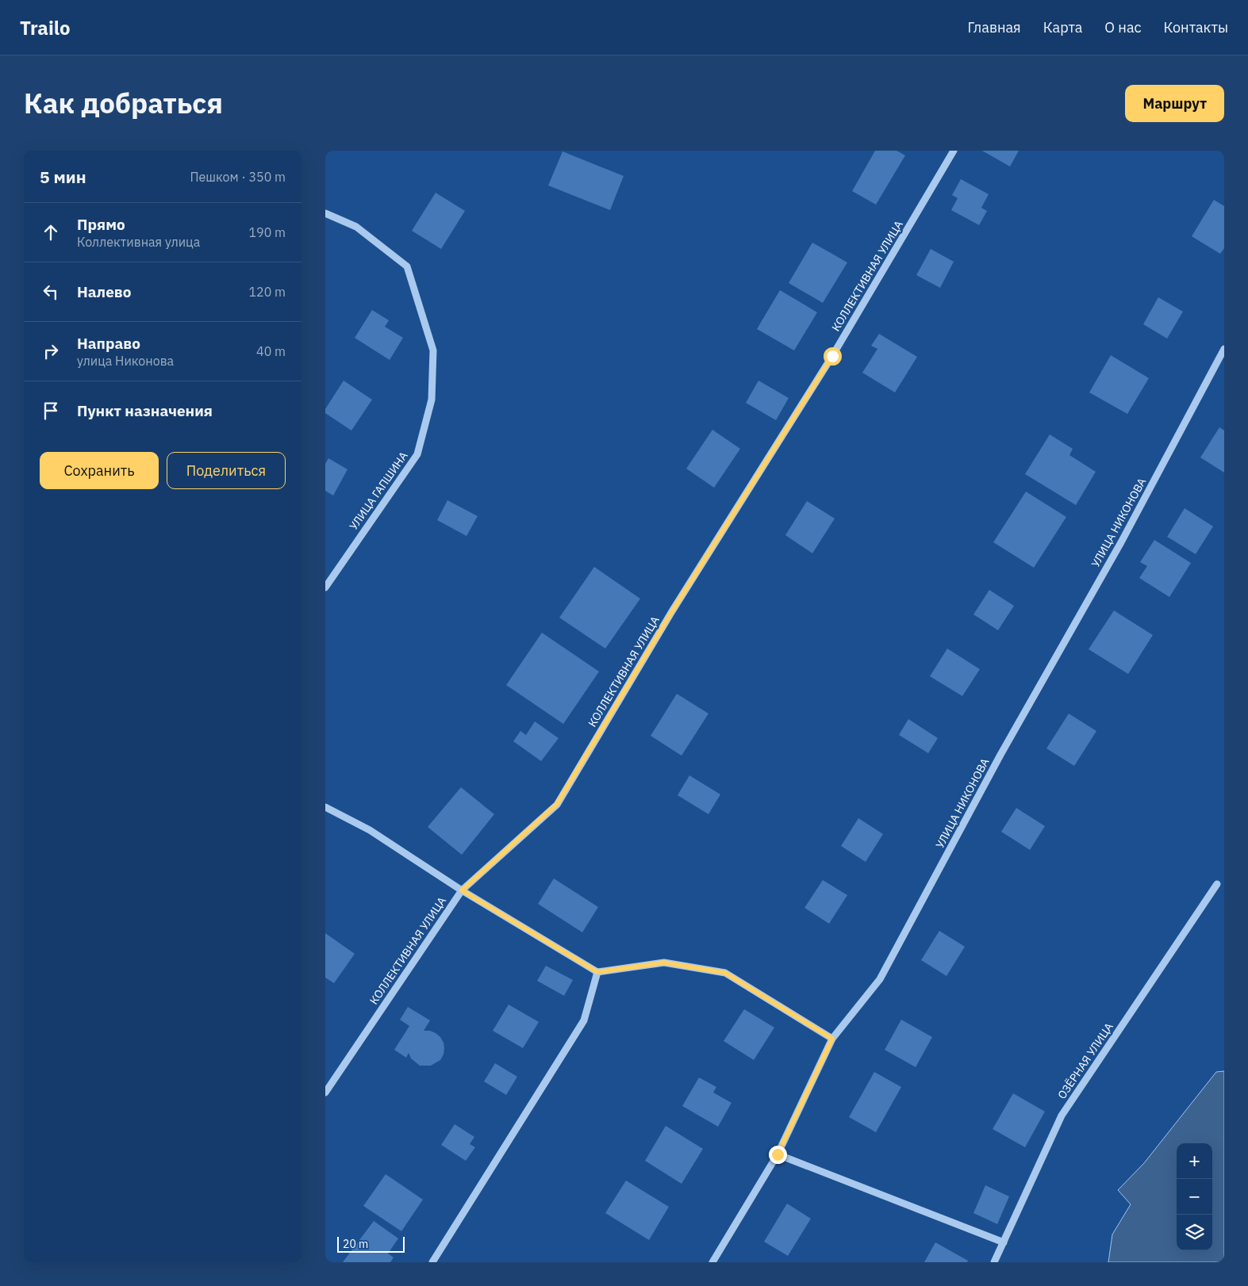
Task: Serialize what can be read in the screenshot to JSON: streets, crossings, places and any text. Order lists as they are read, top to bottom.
{
  "streets": {
    "street": [
      "КОЛЛЕКТИВНАЯ УЛИЦА",
      "УЛИЦА ГАПШИНА",
      "УЛИЦА НИКОНОВА",
      "ОЗЁРНАЯ УЛИЦА"
    ]
  },
  "scale_bar": "20 m",
  "page": {
    "header": "Trailo",
    "nav": [
      "Главная",
      "Карта",
      "О нас",
      "Контакты"
    ],
    "title": "Как добраться",
    "buttons": [
      "Маршрут",
      ["Сохранить", "Поделиться"]
    ],
    "heading": ["5 мин", "Пешком · 350 m"],
    "list": [
      ["Прямо", "Коллективная улица", "190 m"],
      ["Налево", "120 m"],
      ["Направо", "улица Никонова", "40 m"],
      "Пункт назначения"
    ],
    "map_buttons": ["+", "−"],
    "scale": "20 m"
  }
}
